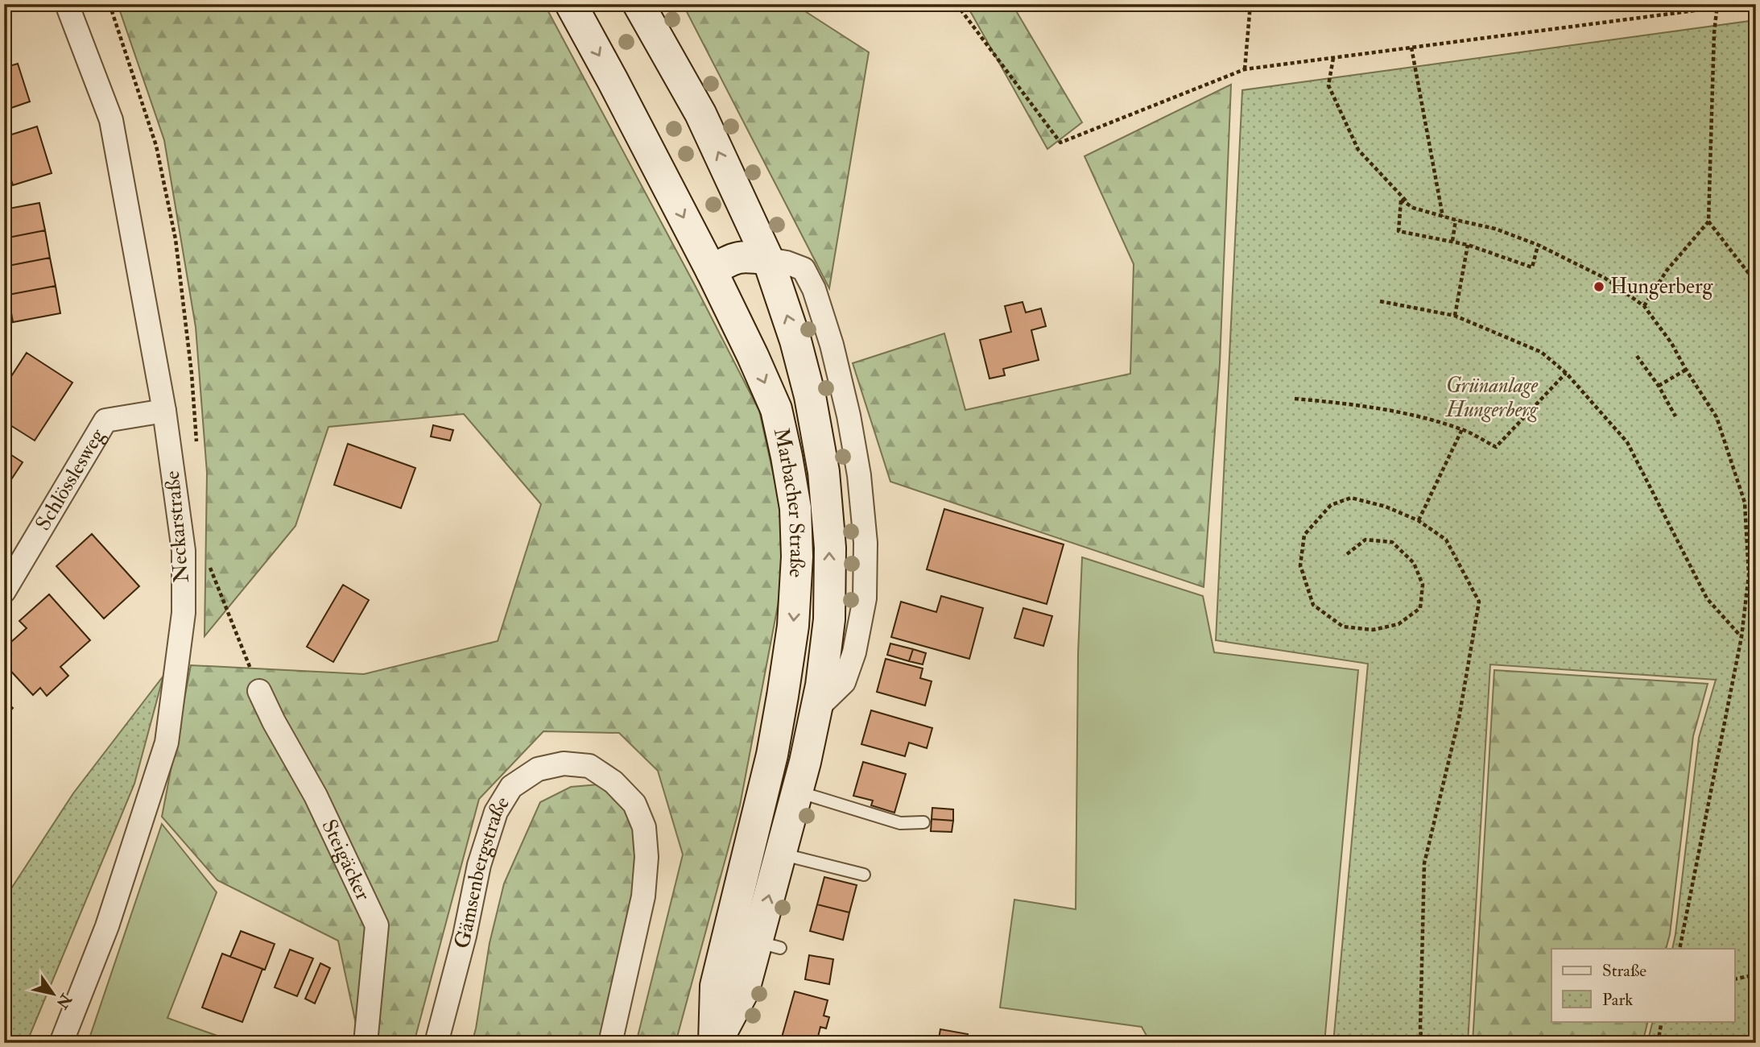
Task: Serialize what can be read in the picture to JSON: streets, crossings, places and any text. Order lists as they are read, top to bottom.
{
  "streets": {
    "main road": ["Marbacher Straße"],
    "street": [
      "Schlösslesweg",
      "Neckarstraße",
      "Steigäcker",
      "Gämsenbergstraße"
    ]
  },
  "crossings": [
    ["Schlösslesweg", "Neckarstraße"]
  ],
  "parks": ["Grünanlage Hungerberg"],
  "places": ["Hungerberg"],
  "legend": ["Straße", "Park"],
  "north": "bottom right"
}
